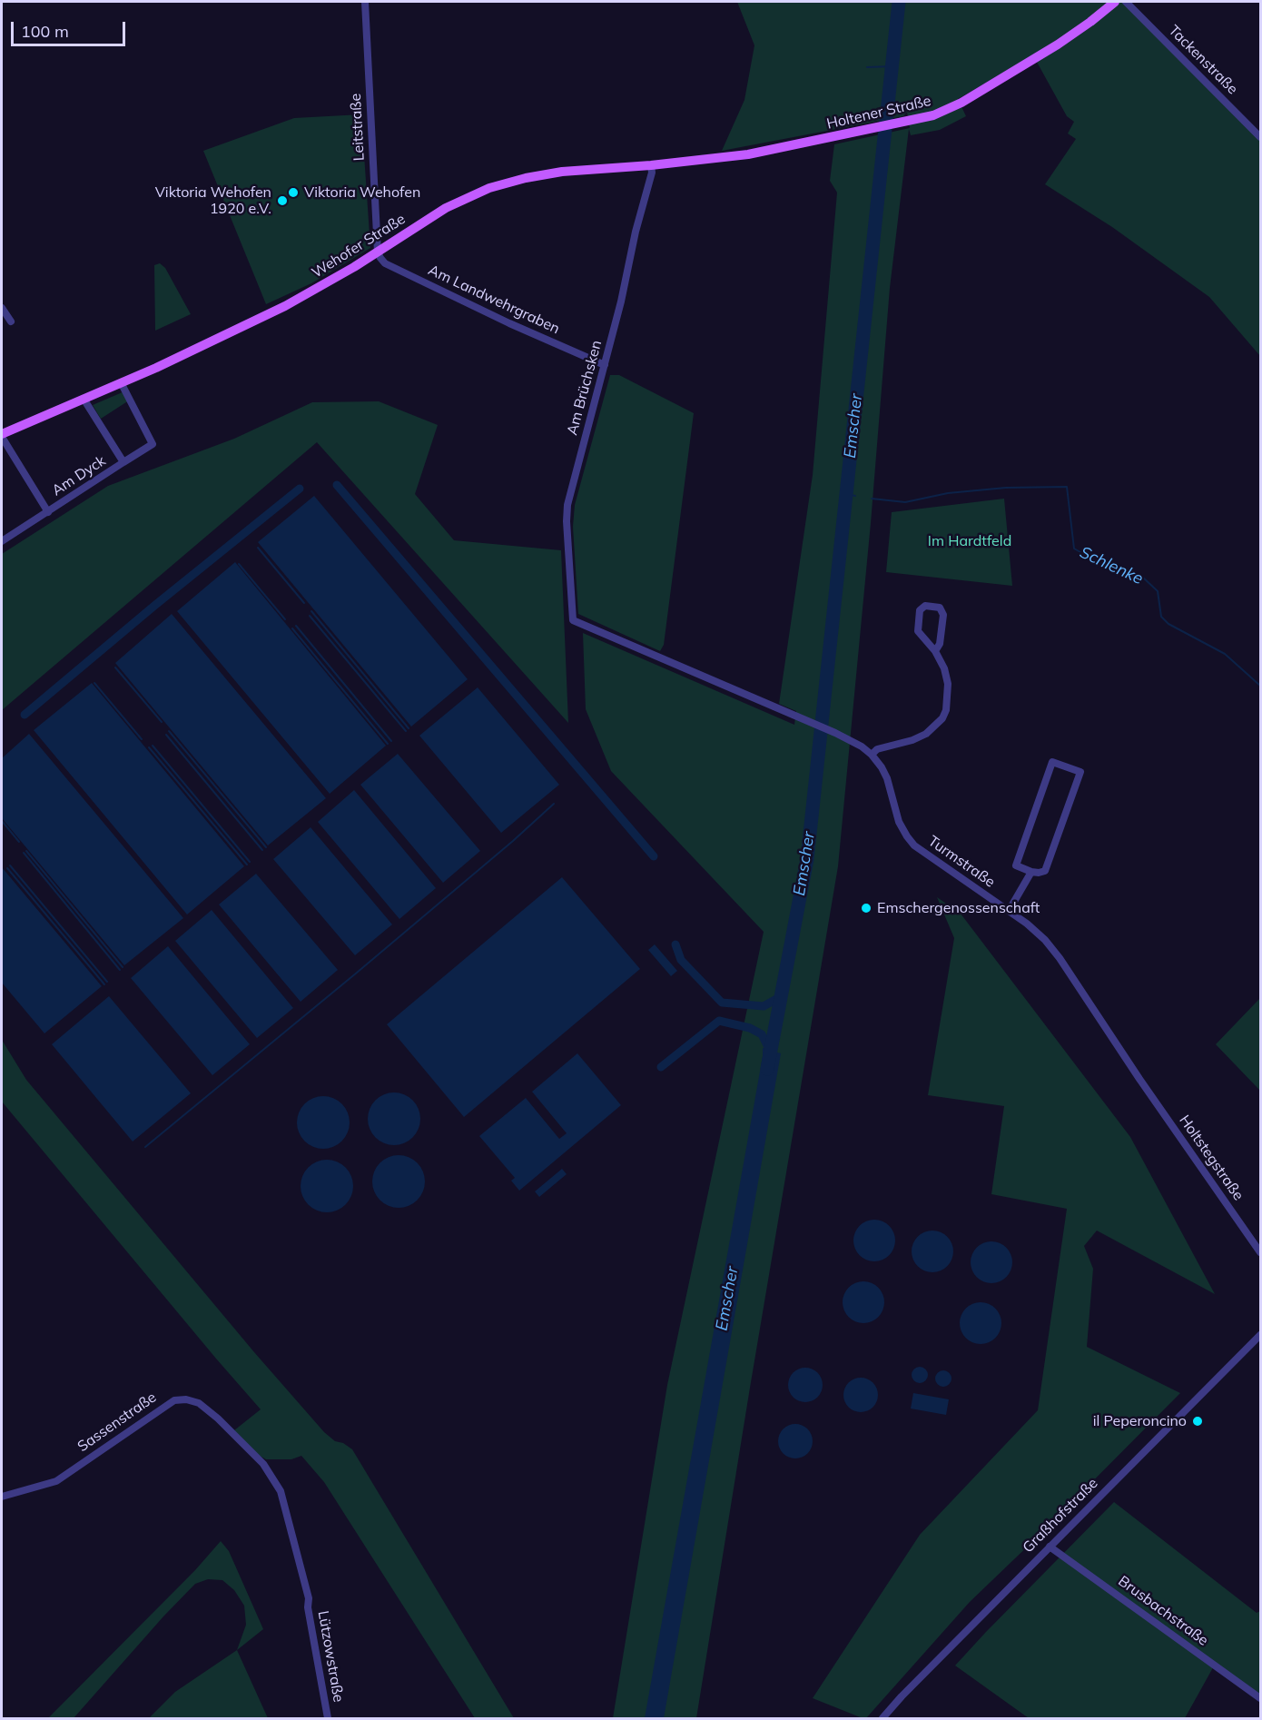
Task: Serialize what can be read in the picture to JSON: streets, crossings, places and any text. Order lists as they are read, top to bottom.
{
  "streets": {
    "main road": ["Holtener Straße", "Wehofer Straße", "Am Dyck"],
    "street": [
      "Tackenstraße",
      "Leitstraße",
      "Am Landwehrgraben",
      "Am Brüchsken",
      "Turmstraße",
      "Holtstegstraße",
      "Sassenstraße",
      "Graßhofstraße",
      "Brusbachstraße",
      "Lützowstraße"
    ]
  },
  "crossings": [
    ["Holtener Straße", "Wehofer Straße"],
    ["Holtener Straße", "Am Brüchsken"],
    ["Leitstraße", "Wehofer Straße"],
    ["Leitstraße", "Am Landwehrgraben"],
    ["Wehofer Straße", "Am Landwehrgraben"],
    ["Wehofer Straße", "Am Brüchsken"],
    ["Wehofer Straße", "Am Dyck"],
    ["Am Landwehrgraben", "Am Brüchsken"],
    ["Am Brüchsken", "Turmstraße"],
    ["Turmstraße", "Holtstegstraße"],
    ["Sassenstraße", "Lützowstraße"],
    ["Graßhofstraße", "Brusbachstraße"]
  ],
  "water": ["Emscher", "Schlenke"],
  "parks": ["Im Hardtfeld"],
  "places": [
    "Viktoria Wehofen",
    "Viktoria Wehofen 1920 e.V.",
    "Emschergenossenschaft",
    "il Peperoncino"
  ],
  "scale_bar": "100 m"
}
